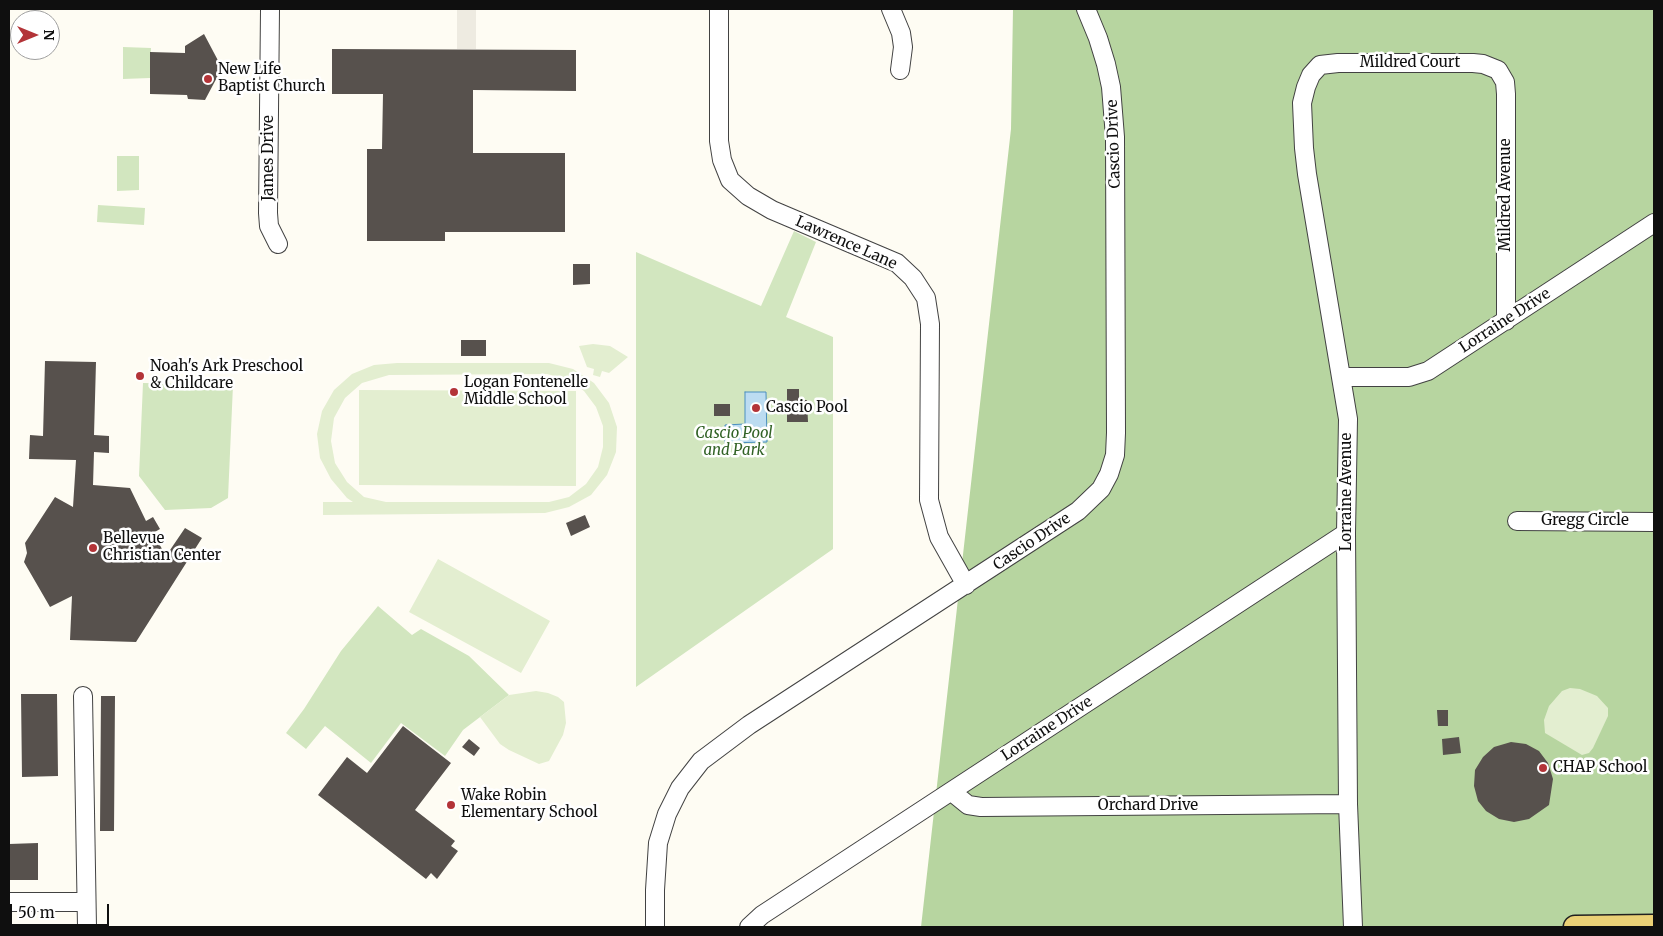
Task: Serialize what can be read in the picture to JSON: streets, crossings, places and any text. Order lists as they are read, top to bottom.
{
  "streets": {
    "street": [
      "Mildred Court",
      "Cascio Drive",
      "James Drive",
      "Mildred Avenue",
      "Lawrence Lane",
      "Lorraine Drive",
      "Lorraine Avenue",
      "Gregg Circle",
      "Orchard Drive"
    ]
  },
  "crossings": [
    ["Mildred Court", "Mildred Avenue"],
    ["Mildred Court", "Lorraine Avenue"],
    ["Cascio Drive", "Lawrence Lane"],
    ["Mildred Avenue", "Lorraine Drive"],
    ["Lorraine Drive", "Lorraine Avenue"],
    ["Lorraine Drive", "Orchard Drive"],
    ["Lorraine Avenue", "Orchard Drive"]
  ],
  "parks": ["Cascio Pool and Park"],
  "places": [
    "New Life Baptist Church",
    "Noah's Ark Preschool & Childcare",
    "Logan Fontenelle Middle School",
    "Cascio Pool",
    "Bellevue Christian Center",
    "CHAP School",
    "Wake Robin Elementary School"
  ],
  "scale_bar": "50 m",
  "north": "right"
}
